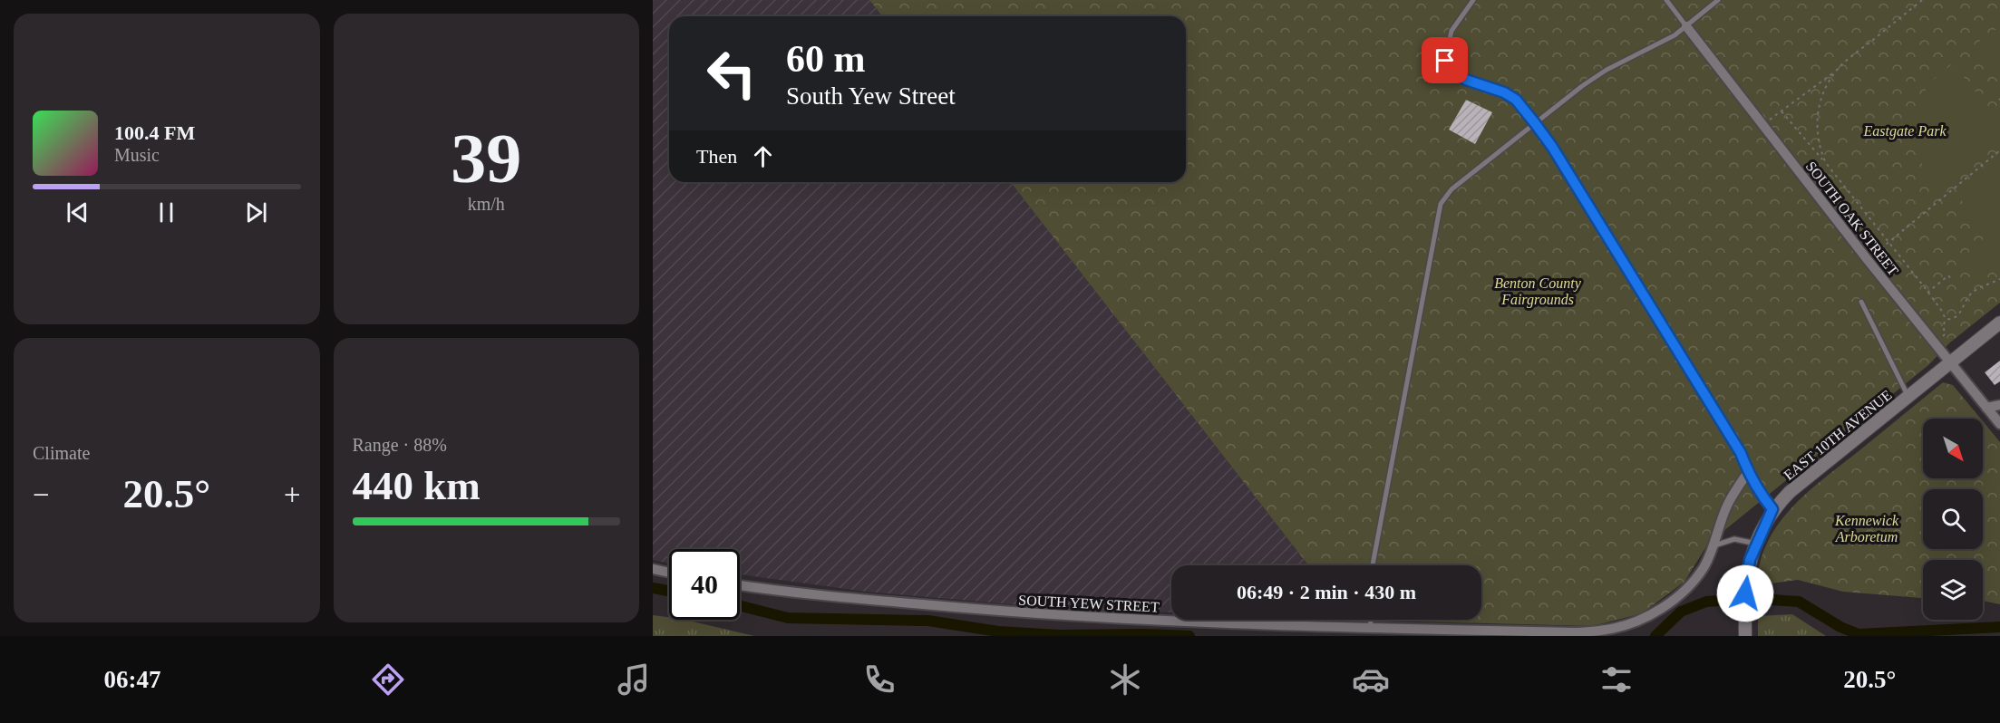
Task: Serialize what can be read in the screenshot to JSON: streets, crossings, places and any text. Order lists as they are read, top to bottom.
{
  "streets": {
    "street": ["SOUTH OAK STREET", "EAST 10TH AVENUE", "SOUTH YEW STREET"]
  },
  "crossings": [
    ["SOUTH OAK STREET", "EAST 10TH AVENUE"]
  ],
  "parks": ["Eastgate Park", "Benton County Fairgrounds", "Kennewick Arboretum"],
  "north": "bottom right",
  "page": {
    "tile": [
      ["39", "km/h"],
      "Climate",
      ["Range · 88%", "440 km"]
    ],
    "turn": ["60 m", "South Yew Street"],
    "song": ["100.4 FM", "Music"],
    "then": "Then",
    "heat": ["−", "20.5°", "+"],
    "limit": "40",
    "trip": "06:49 · 2 min · 430 m",
    "tabs": ["06:47", "20.5°"]
  }
}
